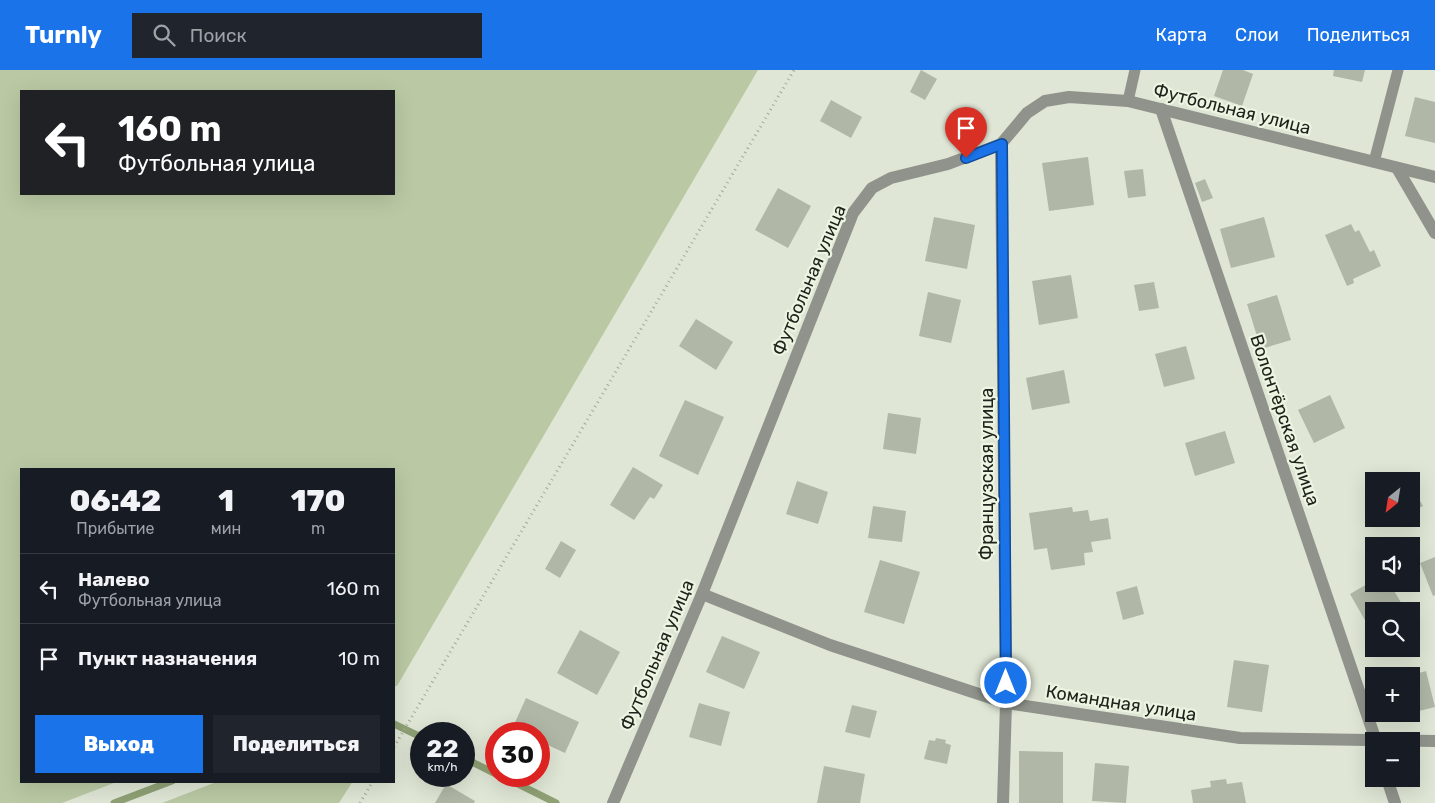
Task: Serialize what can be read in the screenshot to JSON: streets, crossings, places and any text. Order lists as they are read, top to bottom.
{
  "streets": {
    "street": [
      "Футбольная улица",
      "Волонтёрская улица",
      "Французская улица",
      "Командная улица"
    ]
  },
  "crossings": [
    ["Футбольная улица", "Волонтёрская улица"],
    ["Футбольная улица", "Французская улица"],
    ["Футбольная улица", "Командная улица"],
    ["Французская улица", "Командная улица"]
  ],
  "north": "bottom left",
  "page": {
    "header": "Turnly",
    "search": "Поиск",
    "nav": ["Карта", "Слои", "Поделиться"],
    "turn": ["160 m", "Футбольная улица"],
    "eta": [
      "06:42",
      "Прибытие",
      "1",
      "мин",
      "170",
      "m"
    ],
    "map_buttons": ["+", "−"],
    "list": [
      {
        "name": "Налево",
        "note": "Футбольная улица",
        "value": "160 m"
      },
      {
        "name": "Пункт назначения",
        "value": "10 m"
      }
    ],
    "buttons": ["Выход", "Поделиться"],
    "speed": "22 km/h",
    "limit": "30"
  }
}
